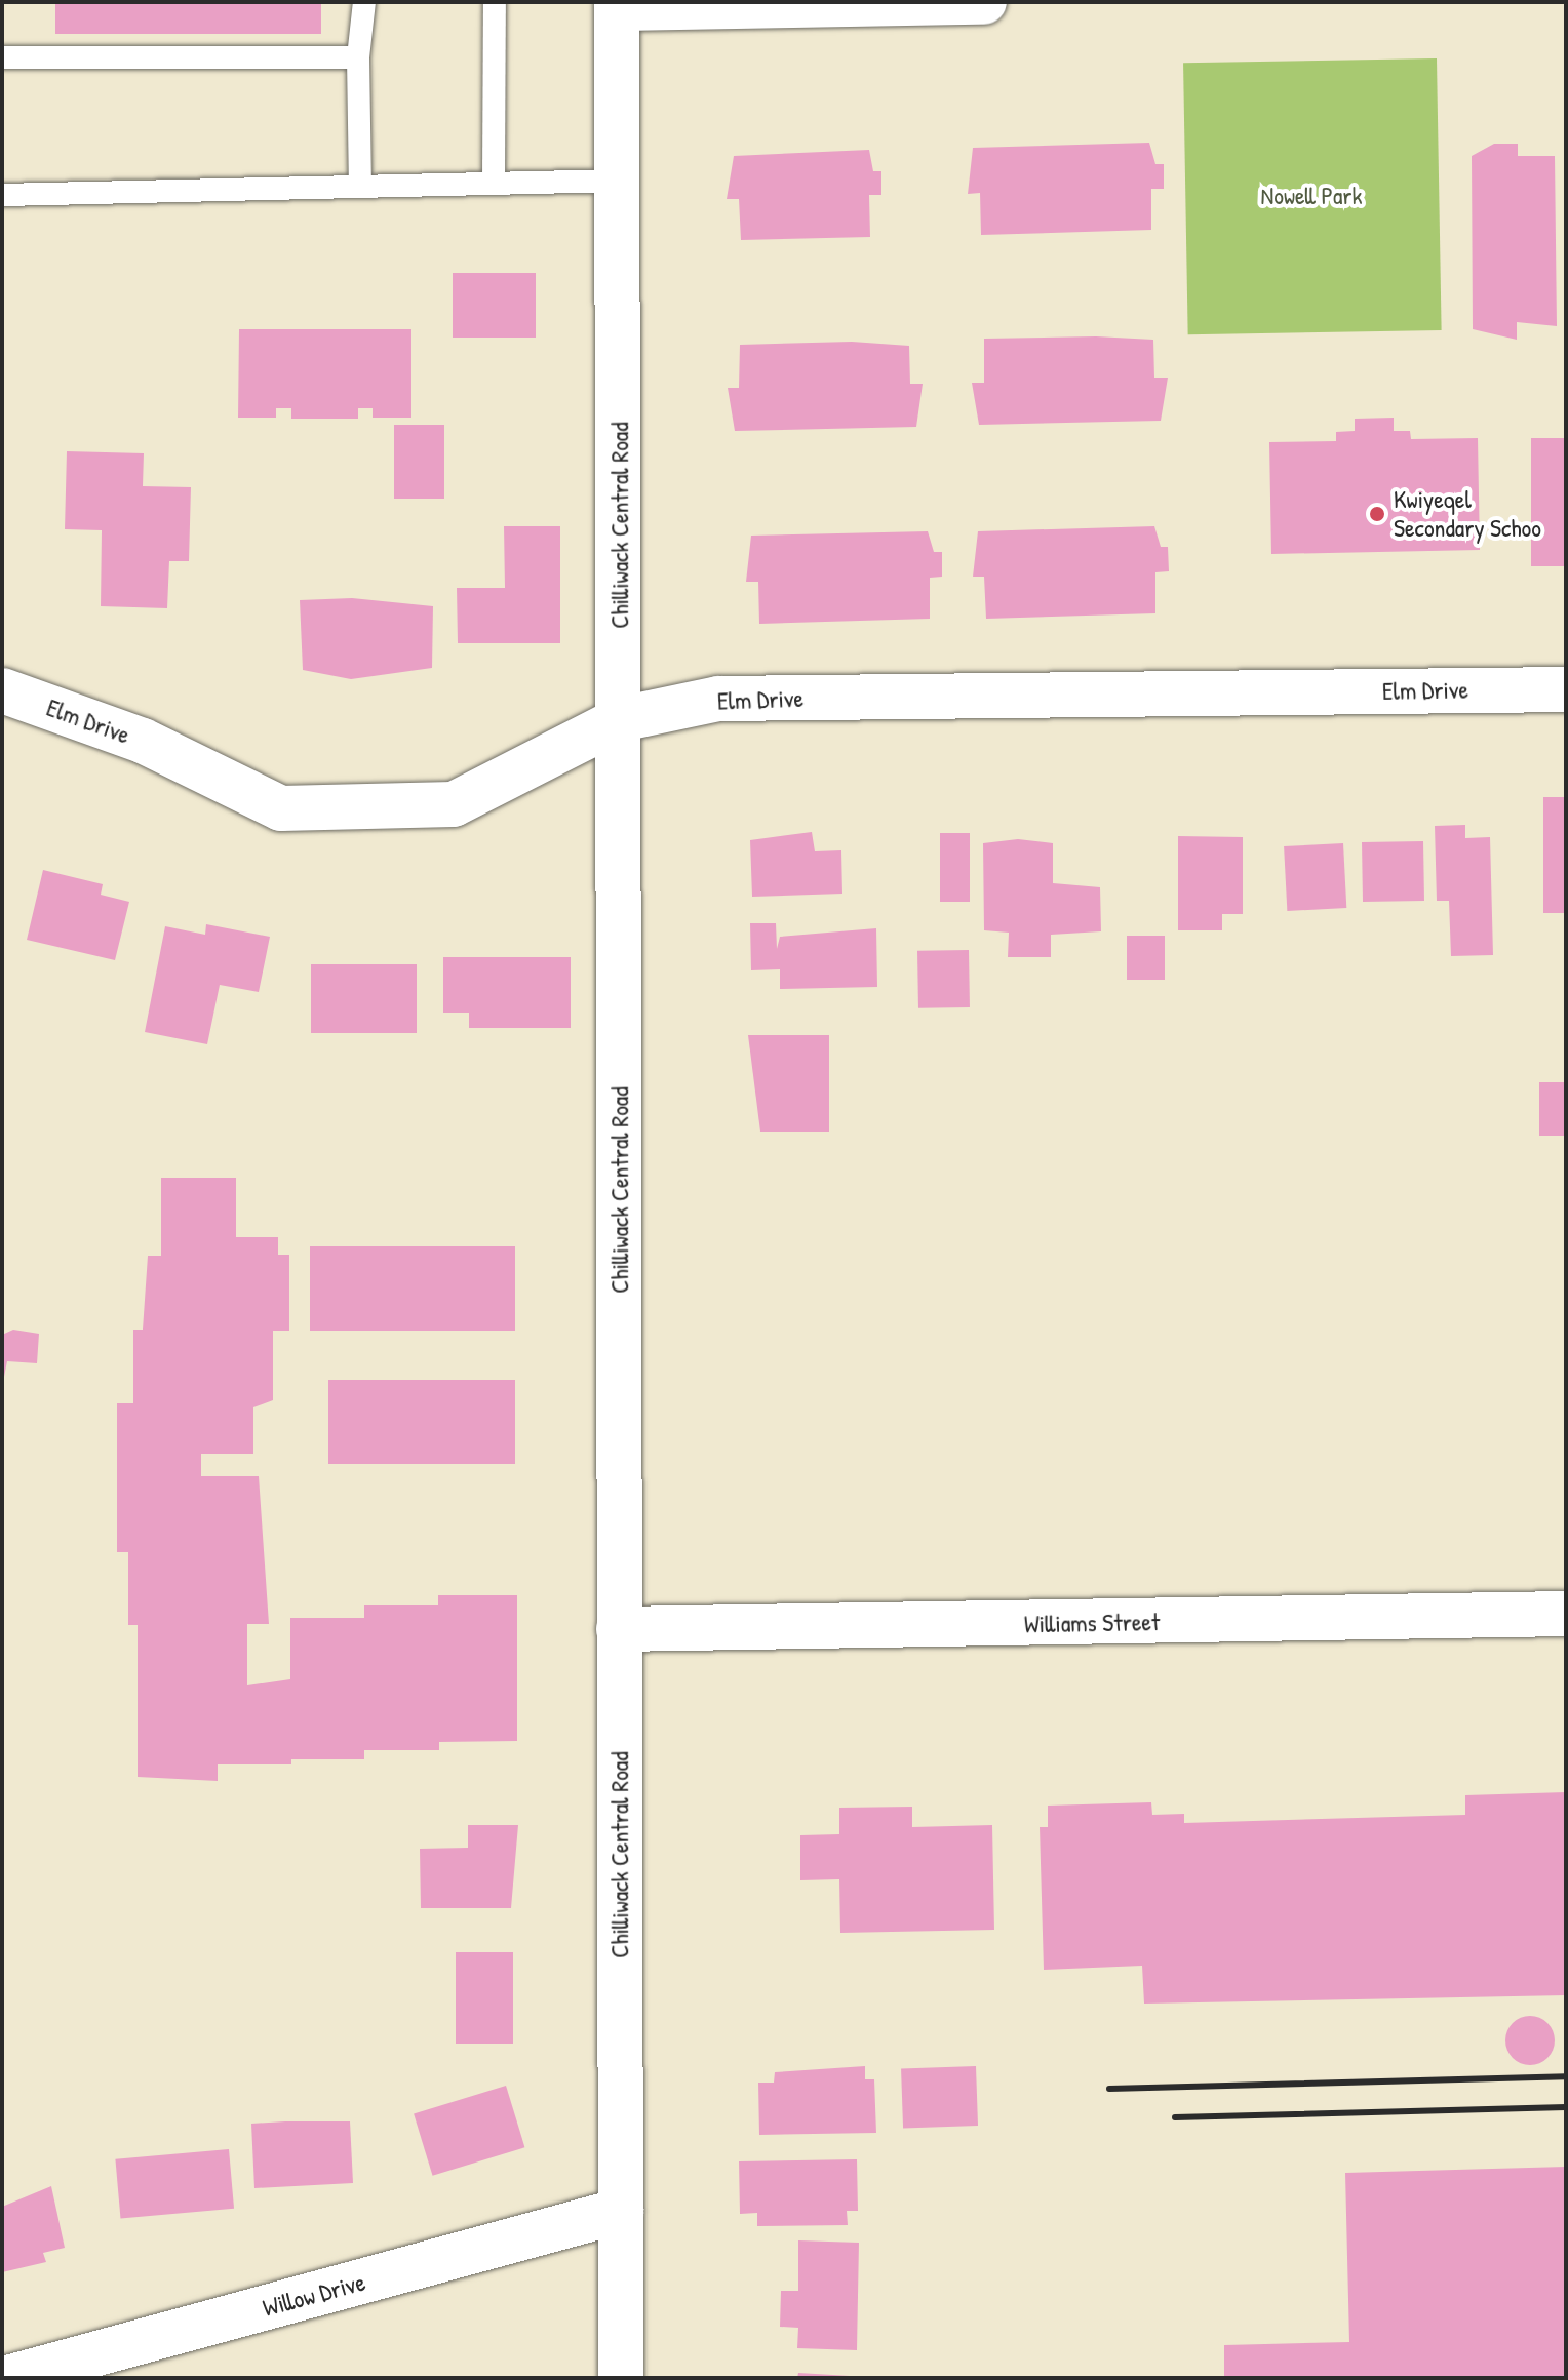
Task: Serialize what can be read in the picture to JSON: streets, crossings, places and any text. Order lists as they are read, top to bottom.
{
  "streets": {
    "street": [
      "Chilliwack Central Road",
      "Elm Drive",
      "Williams Street",
      "Willow Drive"
    ]
  },
  "crossings": [
    ["Chilliwack Central Road", "Elm Drive"],
    ["Chilliwack Central Road", "Williams Street"],
    ["Chilliwack Central Road", "Willow Drive"]
  ],
  "parks": ["Nowell Park"],
  "places": ["Kwiyeqel Secondary Schoo"]
}
